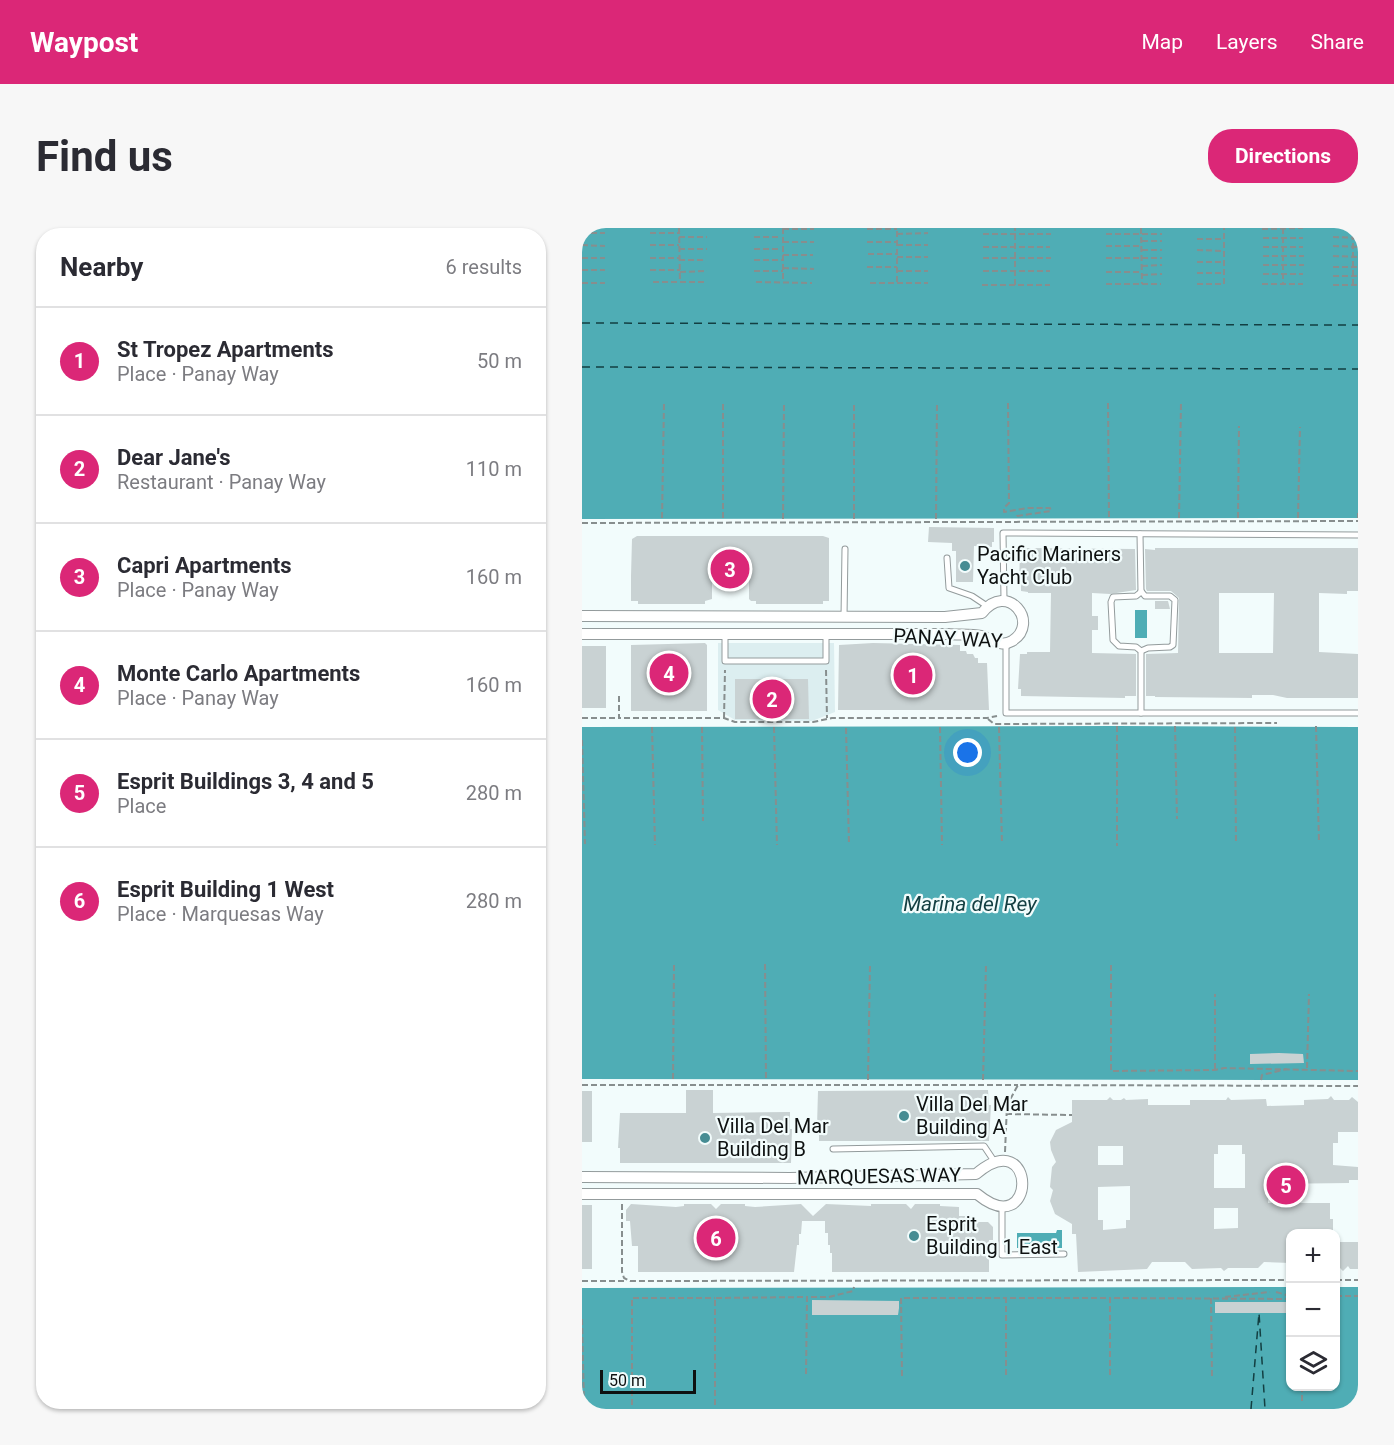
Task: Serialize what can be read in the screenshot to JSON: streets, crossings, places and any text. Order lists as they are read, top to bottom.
{
  "streets": {
    "street": ["PANAY WAY", "MARQUESAS WAY"]
  },
  "water": ["Marina del Rey"],
  "places": [
    "Pacific Mariners Yacht Club",
    "Villa Del Mar Building A",
    "Villa Del Mar Building B",
    "Esprit Building 1 East"
  ],
  "scale_bar": "50 m",
  "page": {
    "header": "Waypost",
    "nav": ["Map", "Layers", "Share"],
    "buttons": "Directions",
    "title": "Find us",
    "heading": ["Nearby", "6 results"],
    "list": [
      {
        "mark": "1",
        "name": "St Tropez Apartments",
        "note": "Place · Panay Way",
        "value": "50 m"
      },
      {
        "mark": "2",
        "name": "Dear Jane's",
        "note": "Restaurant · Panay Way",
        "value": "110 m"
      },
      {
        "mark": "3",
        "name": "Capri Apartments",
        "note": "Place · Panay Way",
        "value": "160 m"
      },
      {
        "mark": "4",
        "name": "Monte Carlo Apartments",
        "note": "Place · Panay Way",
        "value": "160 m"
      },
      {
        "mark": "5",
        "name": "Esprit Buildings 3, 4 and 5",
        "note": "Place",
        "value": "280 m"
      },
      {
        "mark": "6",
        "name": "Esprit Building 1 West",
        "note": "Place · Marquesas Way",
        "value": "280 m"
      }
    ],
    "pins": [
      "3",
      "4",
      "1",
      "2",
      "5",
      "6"
    ],
    "map_buttons": ["+", "−"],
    "scale": "50 m"
  }
}
